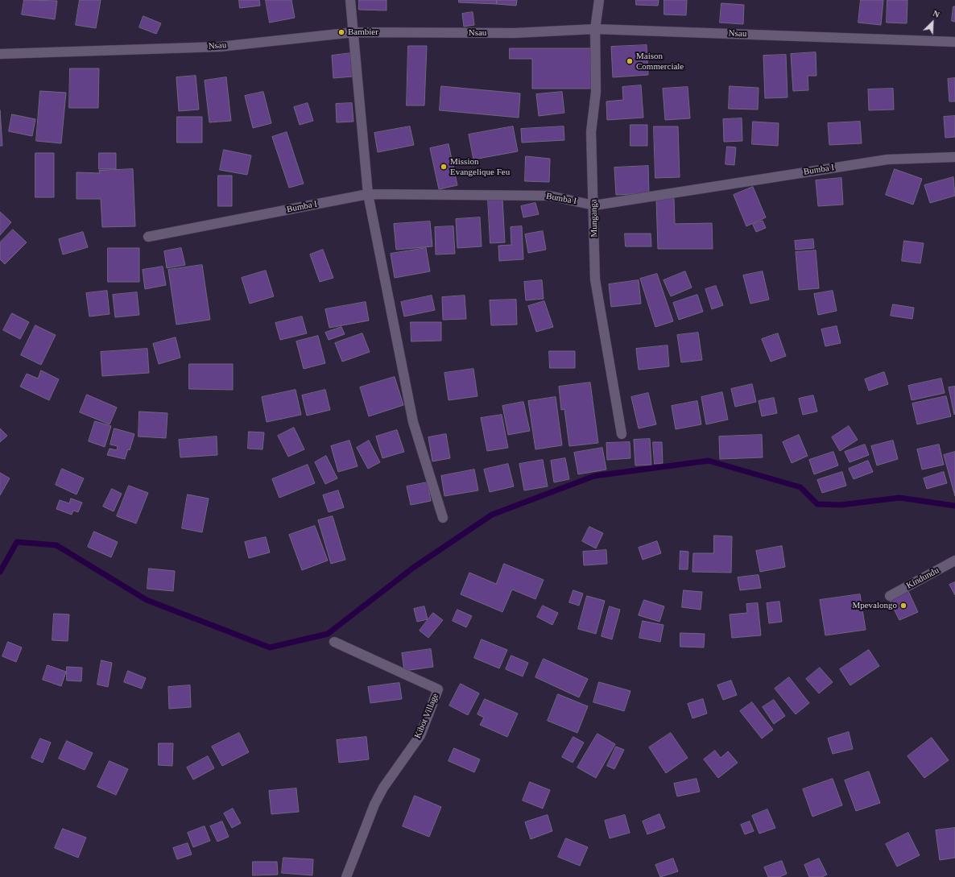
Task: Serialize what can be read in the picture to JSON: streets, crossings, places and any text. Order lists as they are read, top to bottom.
{
  "streets": {
    "street": [
      "Nsau",
      "Bumba I",
      "Munganga",
      "Kindundu",
      "Kibot Village"
    ]
  },
  "crossings": [
    ["Nsau", "Munganga"],
    ["Bumba I", "Munganga"]
  ],
  "places": [
    "Bambier",
    "Maison Commerciale",
    "Mission Evangelique Feu",
    "Mpevalongo"
  ],
  "north": "top right"
}
